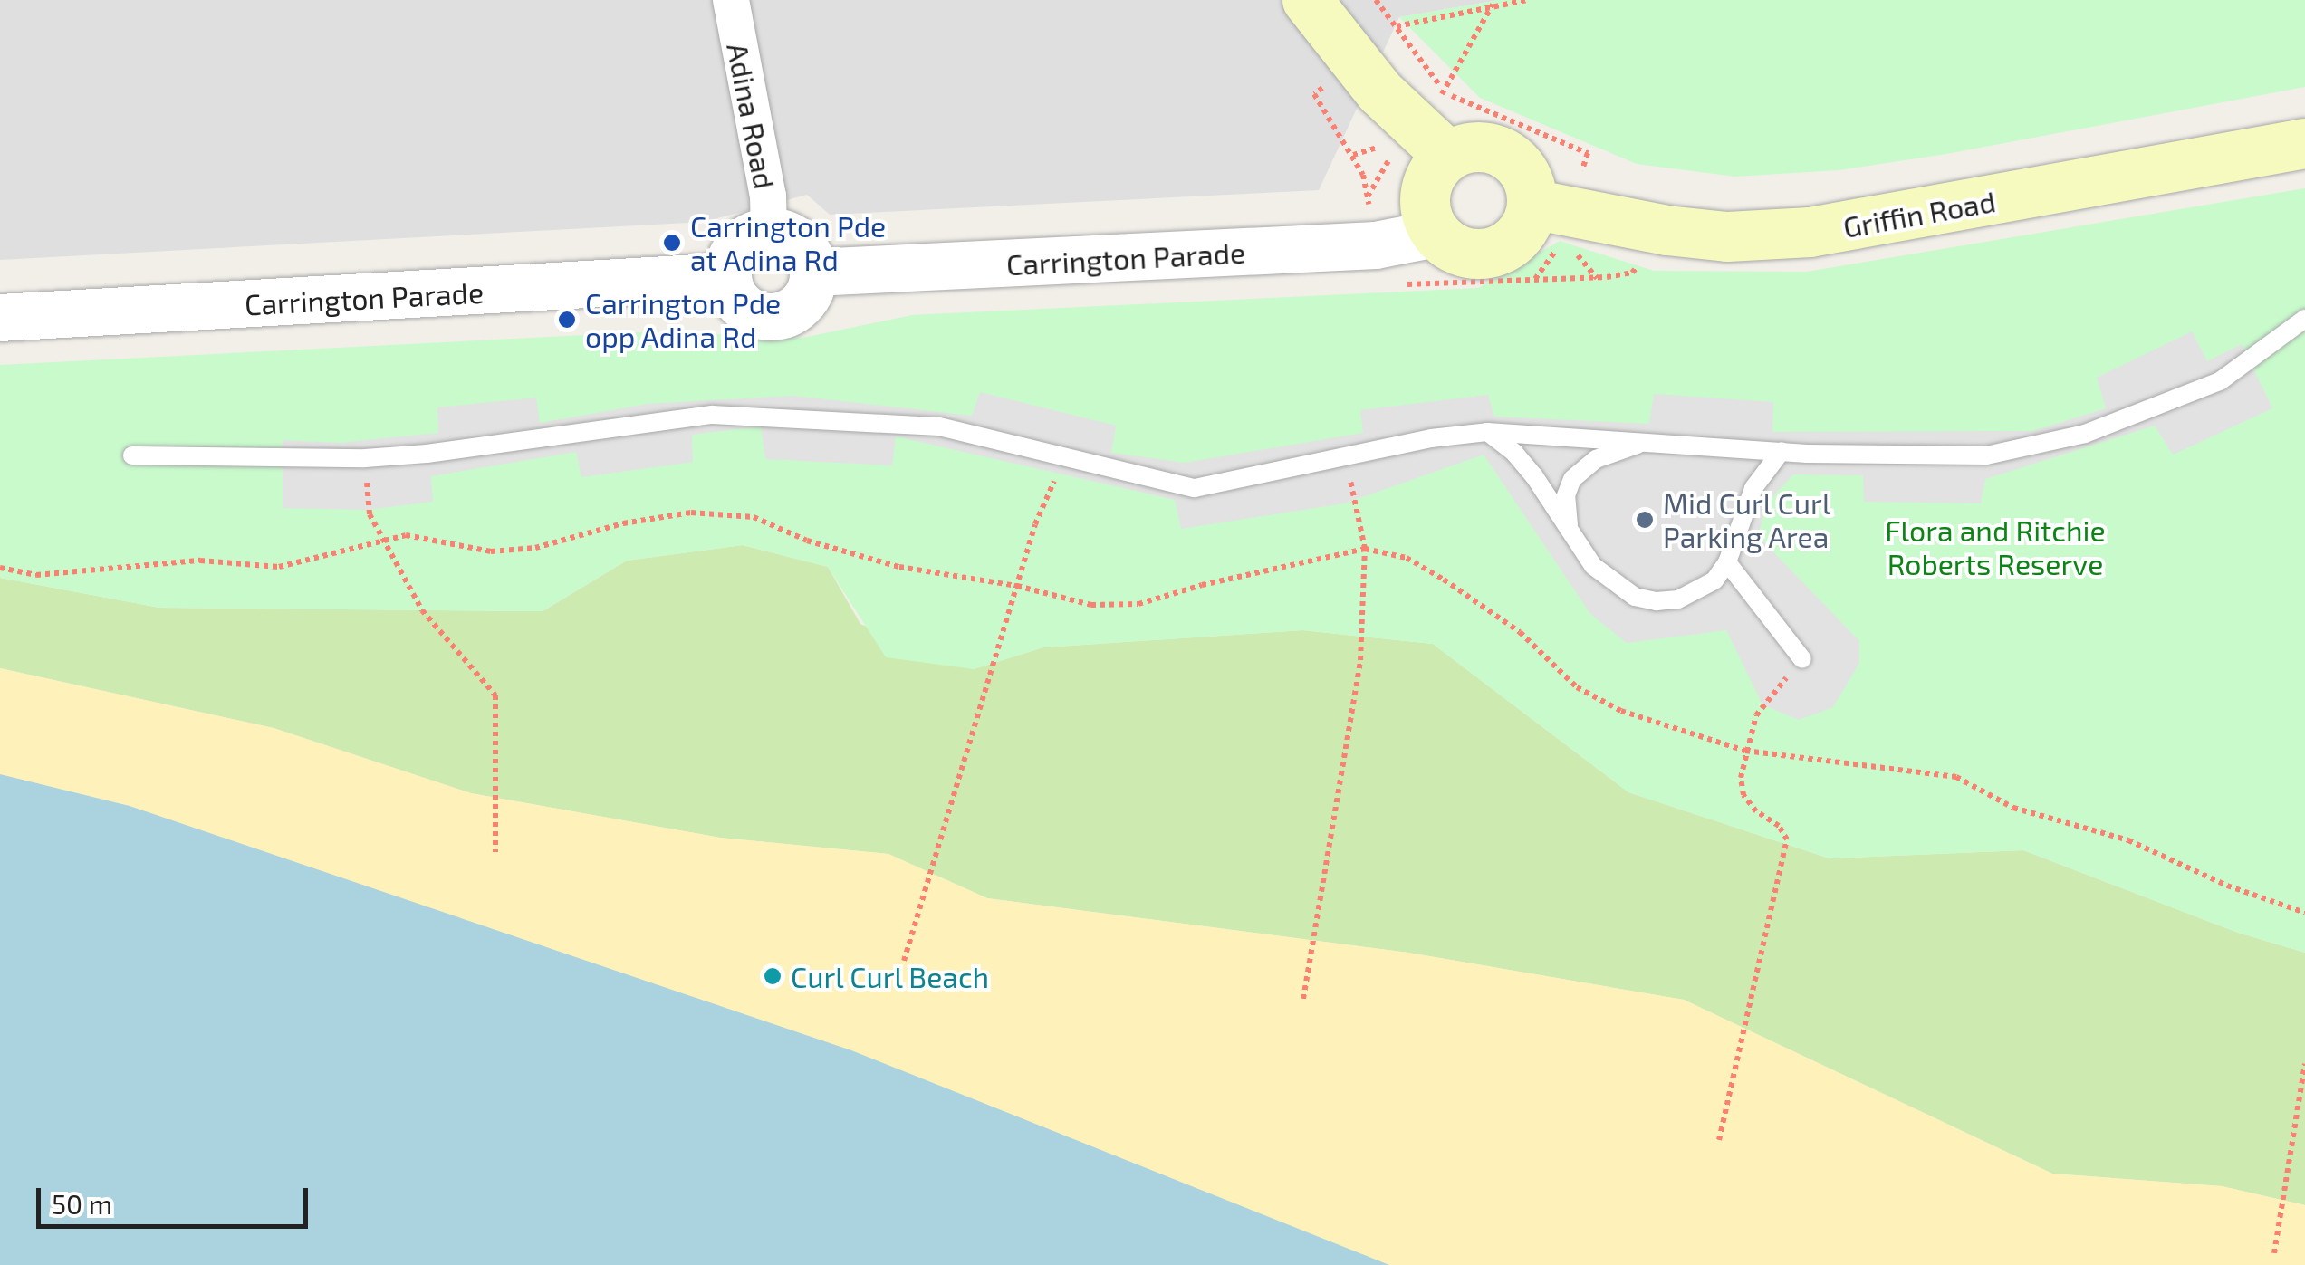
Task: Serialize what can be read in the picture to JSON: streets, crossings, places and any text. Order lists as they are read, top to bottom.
{
  "streets": {
    "main road": ["Griffin Road"],
    "street": ["Adina Road", "Carrington Parade"]
  },
  "crossings": [
    ["Adina Road", "Carrington Parade"],
    ["Griffin Road", "Carrington Parade"]
  ],
  "parks": ["Flora and Ritchie Roberts Reserve"],
  "places": [
    "Carrington Pde at Adina Rd",
    "Carrington Pde opp Adina Rd",
    "Mid Curl Curl Parking Area",
    "Curl Curl Beach"
  ],
  "scale_bar": "50 m"
}
